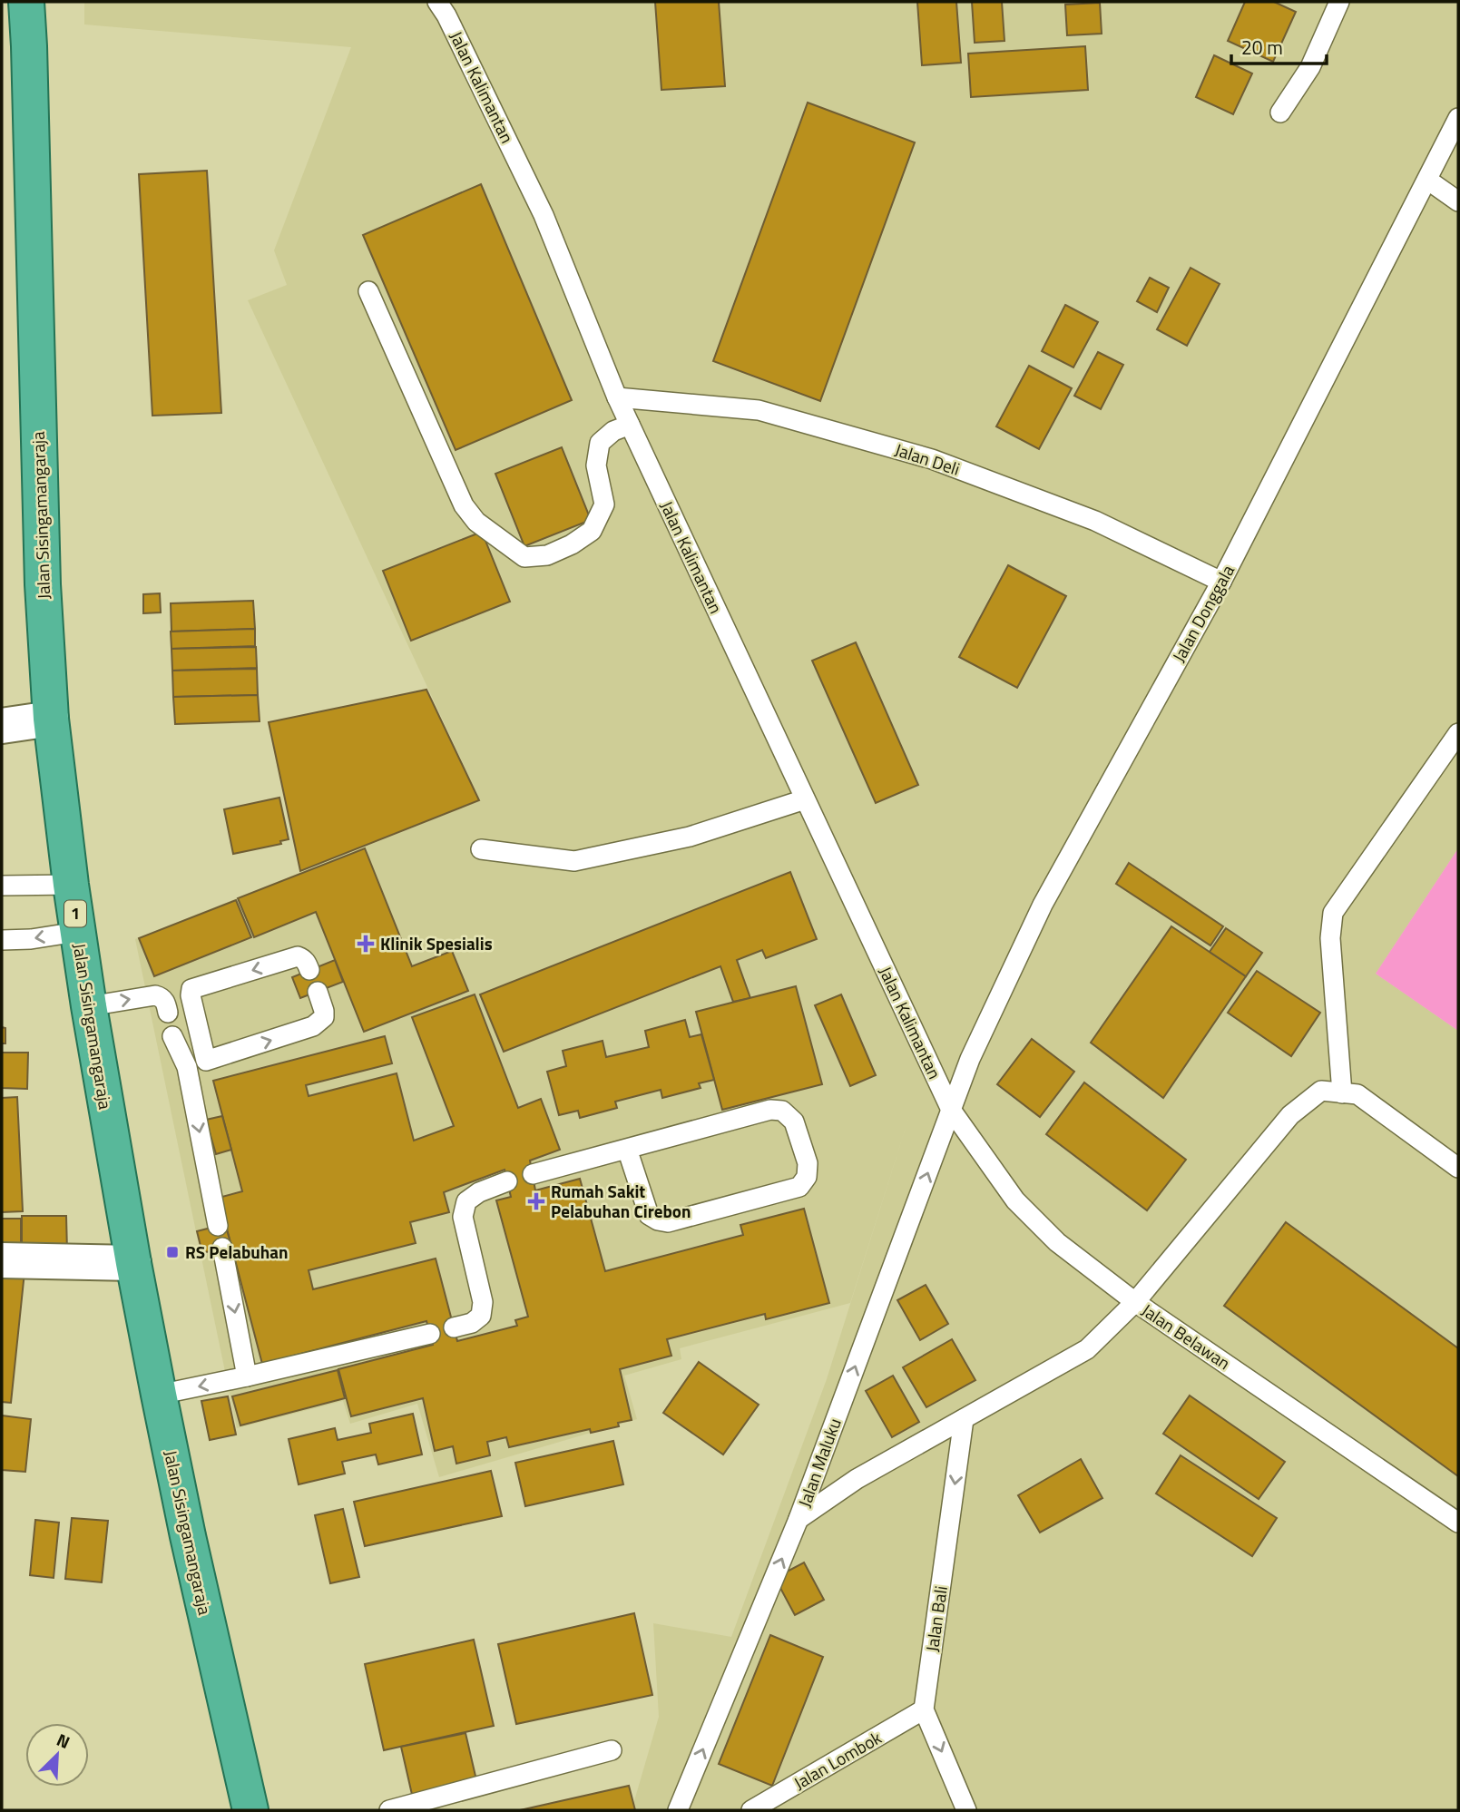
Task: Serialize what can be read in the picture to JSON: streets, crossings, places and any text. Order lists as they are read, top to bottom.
{
  "streets": {
    "highway": ["Jalan Sisingamangaraja", "1"],
    "lane": [
      "Jalan Kalimantan",
      "Jalan Deli",
      "Jalan Donggala",
      "Jalan Belawan",
      "Jalan Maluku",
      "Jalan Bali",
      "Jalan Lombok"
    ]
  },
  "crossings": [
    ["Jalan Kalimantan", "Jalan Deli"],
    ["Jalan Kalimantan", "Jalan Donggala"],
    ["Jalan Kalimantan", "Jalan Belawan"],
    ["Jalan Kalimantan", "Jalan Maluku"],
    ["Jalan Deli", "Jalan Donggala"],
    ["Jalan Donggala", "Jalan Belawan"],
    ["Jalan Donggala", "Jalan Maluku"],
    ["Jalan Belawan", "Jalan Maluku"],
    ["Jalan Bali", "Jalan Lombok"]
  ],
  "one_way": ["Jalan Maluku", "Jalan Bali"],
  "places": {
    "health": ["Klinik Spesialis", "Rumah Sakit Pelabuhan Cirebon"],
    "transit": ["RS Pelabuhan"]
  },
  "scale_bar": "20 m",
  "north": "top right"
}
